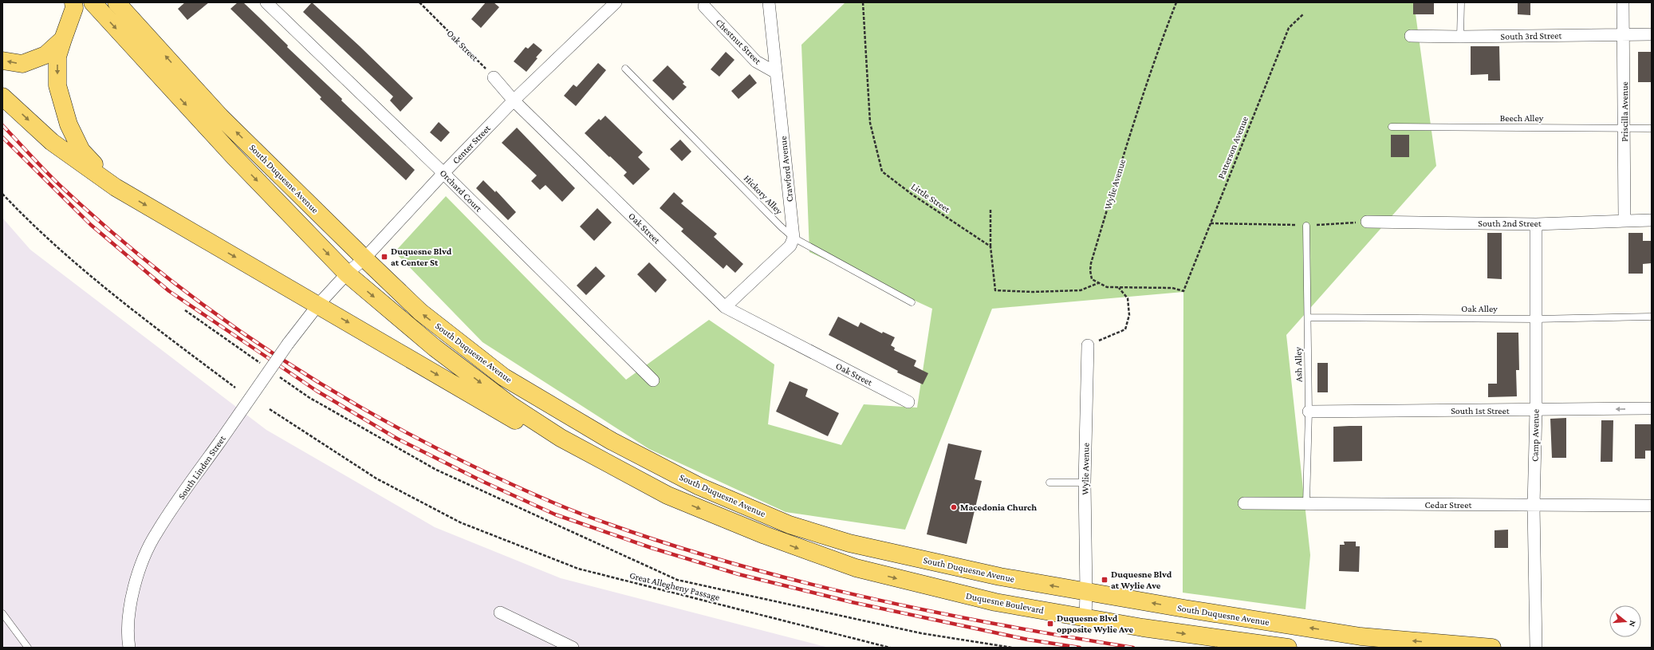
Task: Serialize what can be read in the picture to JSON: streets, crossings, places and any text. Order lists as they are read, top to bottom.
{
  "streets": {
    "main road": ["South Duquesne Avenue", "Duquesne Boulevard"],
    "street": [
      "South 3rd Street",
      "Chestnut Street",
      "Oak Street",
      "Priscilla Avenue",
      "Center Street",
      "Crawford Avenue",
      "Wylie Avenue",
      "Orchard Court",
      "South 2nd Street",
      "South 1st Street",
      "Camp Avenue",
      "South Linden Street",
      "Cedar Street"
    ],
    "lane": [
      "Beech Alley",
      "Hickory Alley",
      "Oak Alley",
      "Ash Alley"
    ],
    "path": ["Patterson Avenue", "Little Street", "Great Allegheny Passage"]
  },
  "crossings": [
    ["South 3rd Street", "Priscilla Avenue"],
    ["Chestnut Street", "Crawford Avenue"],
    ["Oak Street", "Center Street"],
    ["Priscilla Avenue", "Beech Alley"],
    ["Priscilla Avenue", "South 2nd Street"],
    ["Center Street", "South Duquesne Avenue"],
    ["Center Street", "Orchard Court"],
    ["Center Street", "South Linden Street"],
    ["Crawford Avenue", "Hickory Alley"],
    ["South Duquesne Avenue", "Wylie Avenue"],
    ["South Duquesne Avenue", "Duquesne Boulevard"],
    ["Wylie Avenue", "Duquesne Boulevard"],
    ["South 2nd Street", "Camp Avenue"],
    ["Oak Alley", "Ash Alley"],
    ["Oak Alley", "Camp Avenue"],
    ["Ash Alley", "South 1st Street"],
    ["Ash Alley", "Cedar Street"],
    ["South 1st Street", "Camp Avenue"],
    ["Camp Avenue", "Cedar Street"]
  ],
  "one_way": ["Duquesne Boulevard"],
  "places": {
    "transit": ["Duquesne Blvd at Center St", "Duquesne Blvd at Wylie Ave", "Duquesne Blvd opposite Wylie Ave"],
    "other": ["Macedonia Church"]
  },
  "north": "right"
}
